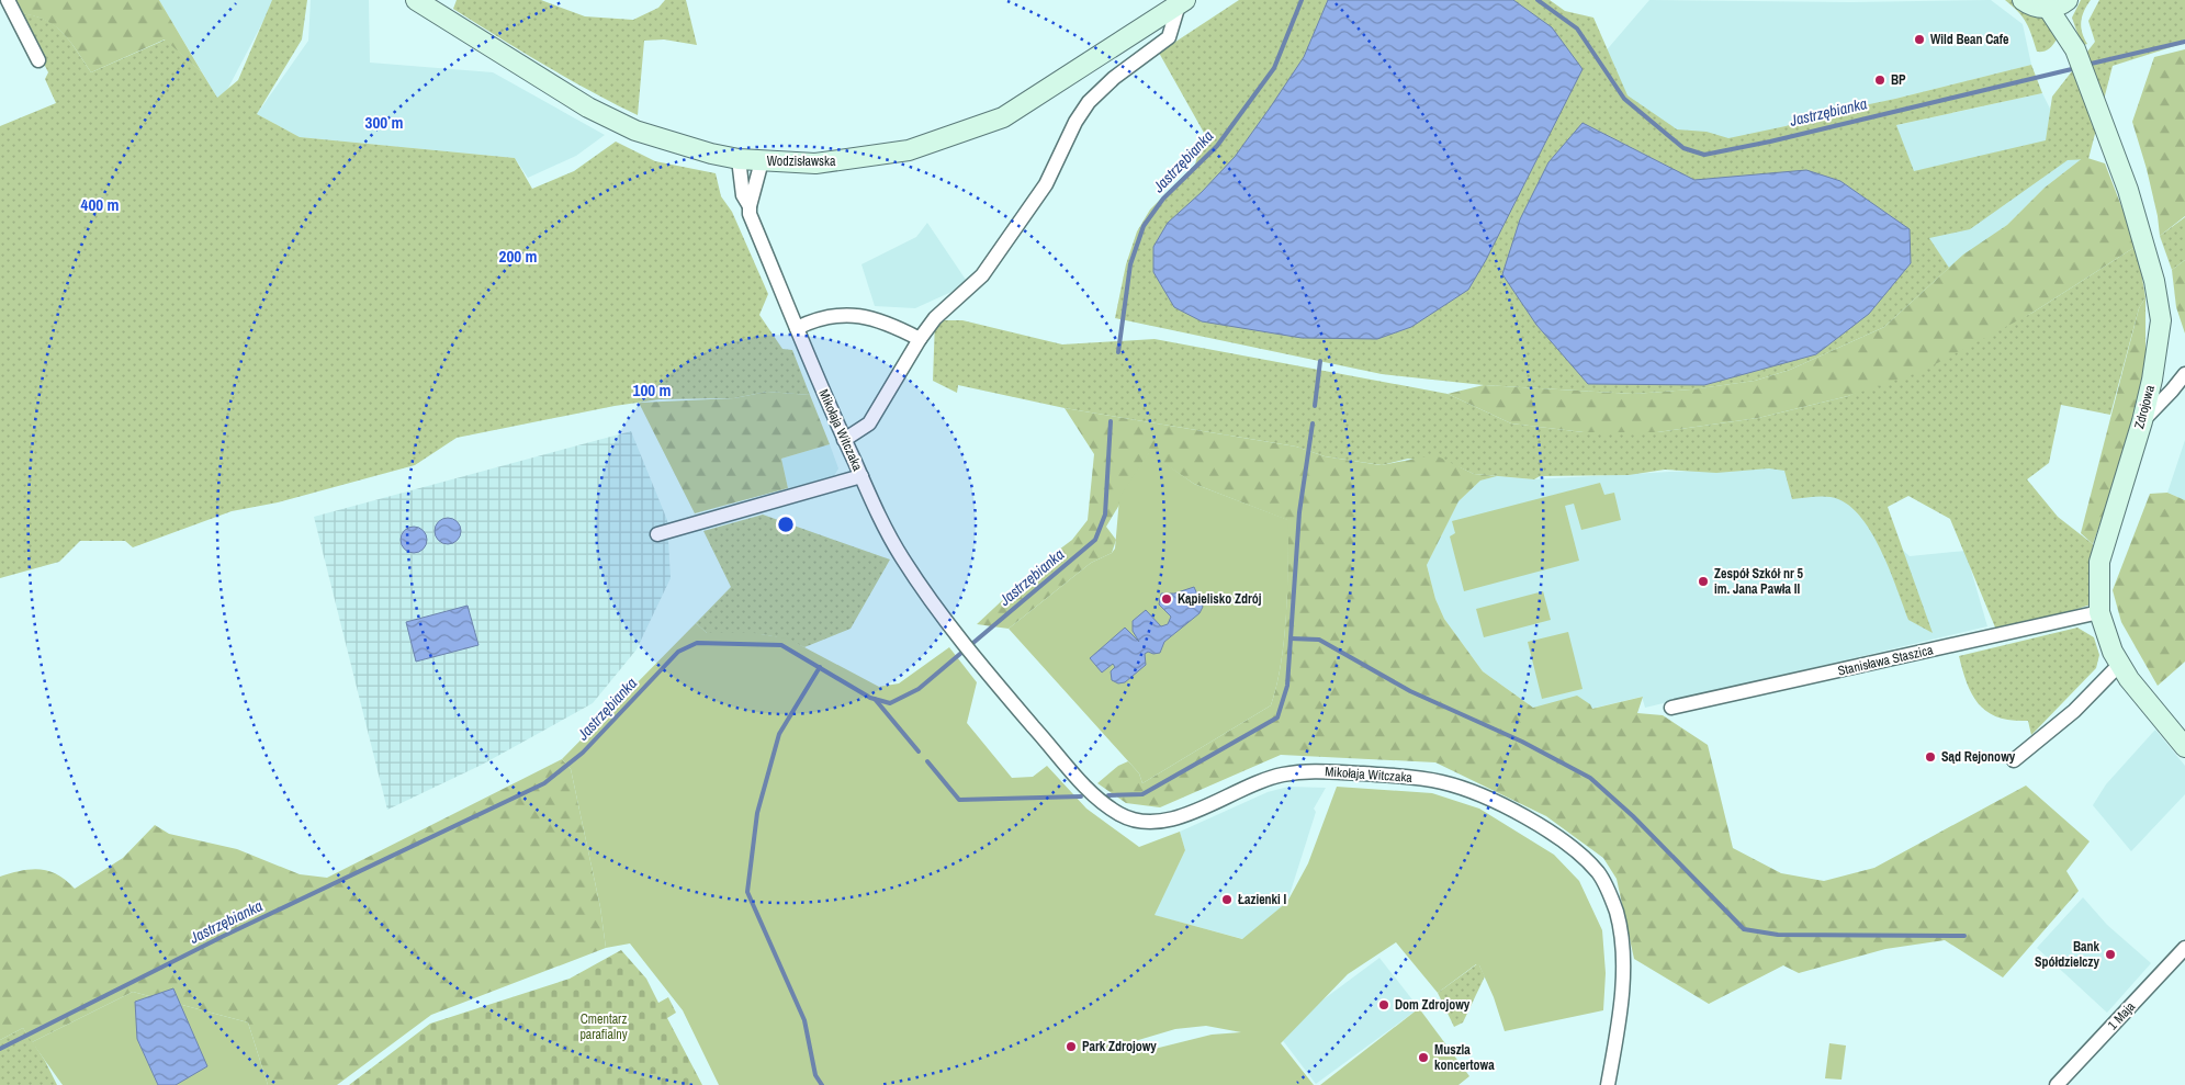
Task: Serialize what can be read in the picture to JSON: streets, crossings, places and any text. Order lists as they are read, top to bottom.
{
  "streets": {
    "main road": ["Wodzisławska", "Zdrojowa"],
    "street": ["Mikołaja Witczaka", "Stanisława Staszica", "1 Maja"]
  },
  "crossings": [
    ["Wodzisławska", "Mikołaja Witczaka"],
    ["Zdrojowa", "Stanisława Staszica"]
  ],
  "water": ["Jastrzębianka"],
  "parks": ["Cmentarz parafialny"],
  "places": [
    "Wild Bean Cafe",
    "BP",
    "Zespół Szkół nr 5 im. Jana Pawła II",
    "Kąpielisko Zdrój",
    "Sąd Rejonowy",
    "Łazienki I",
    "Bank Spółdzielczy",
    "Dom Zdrojowy",
    "Park Zdrojowy",
    "Muszla koncertowa"
  ],
  "rings": [
    "300 m",
    "400 m",
    "200 m",
    "100 m"
  ]
}
